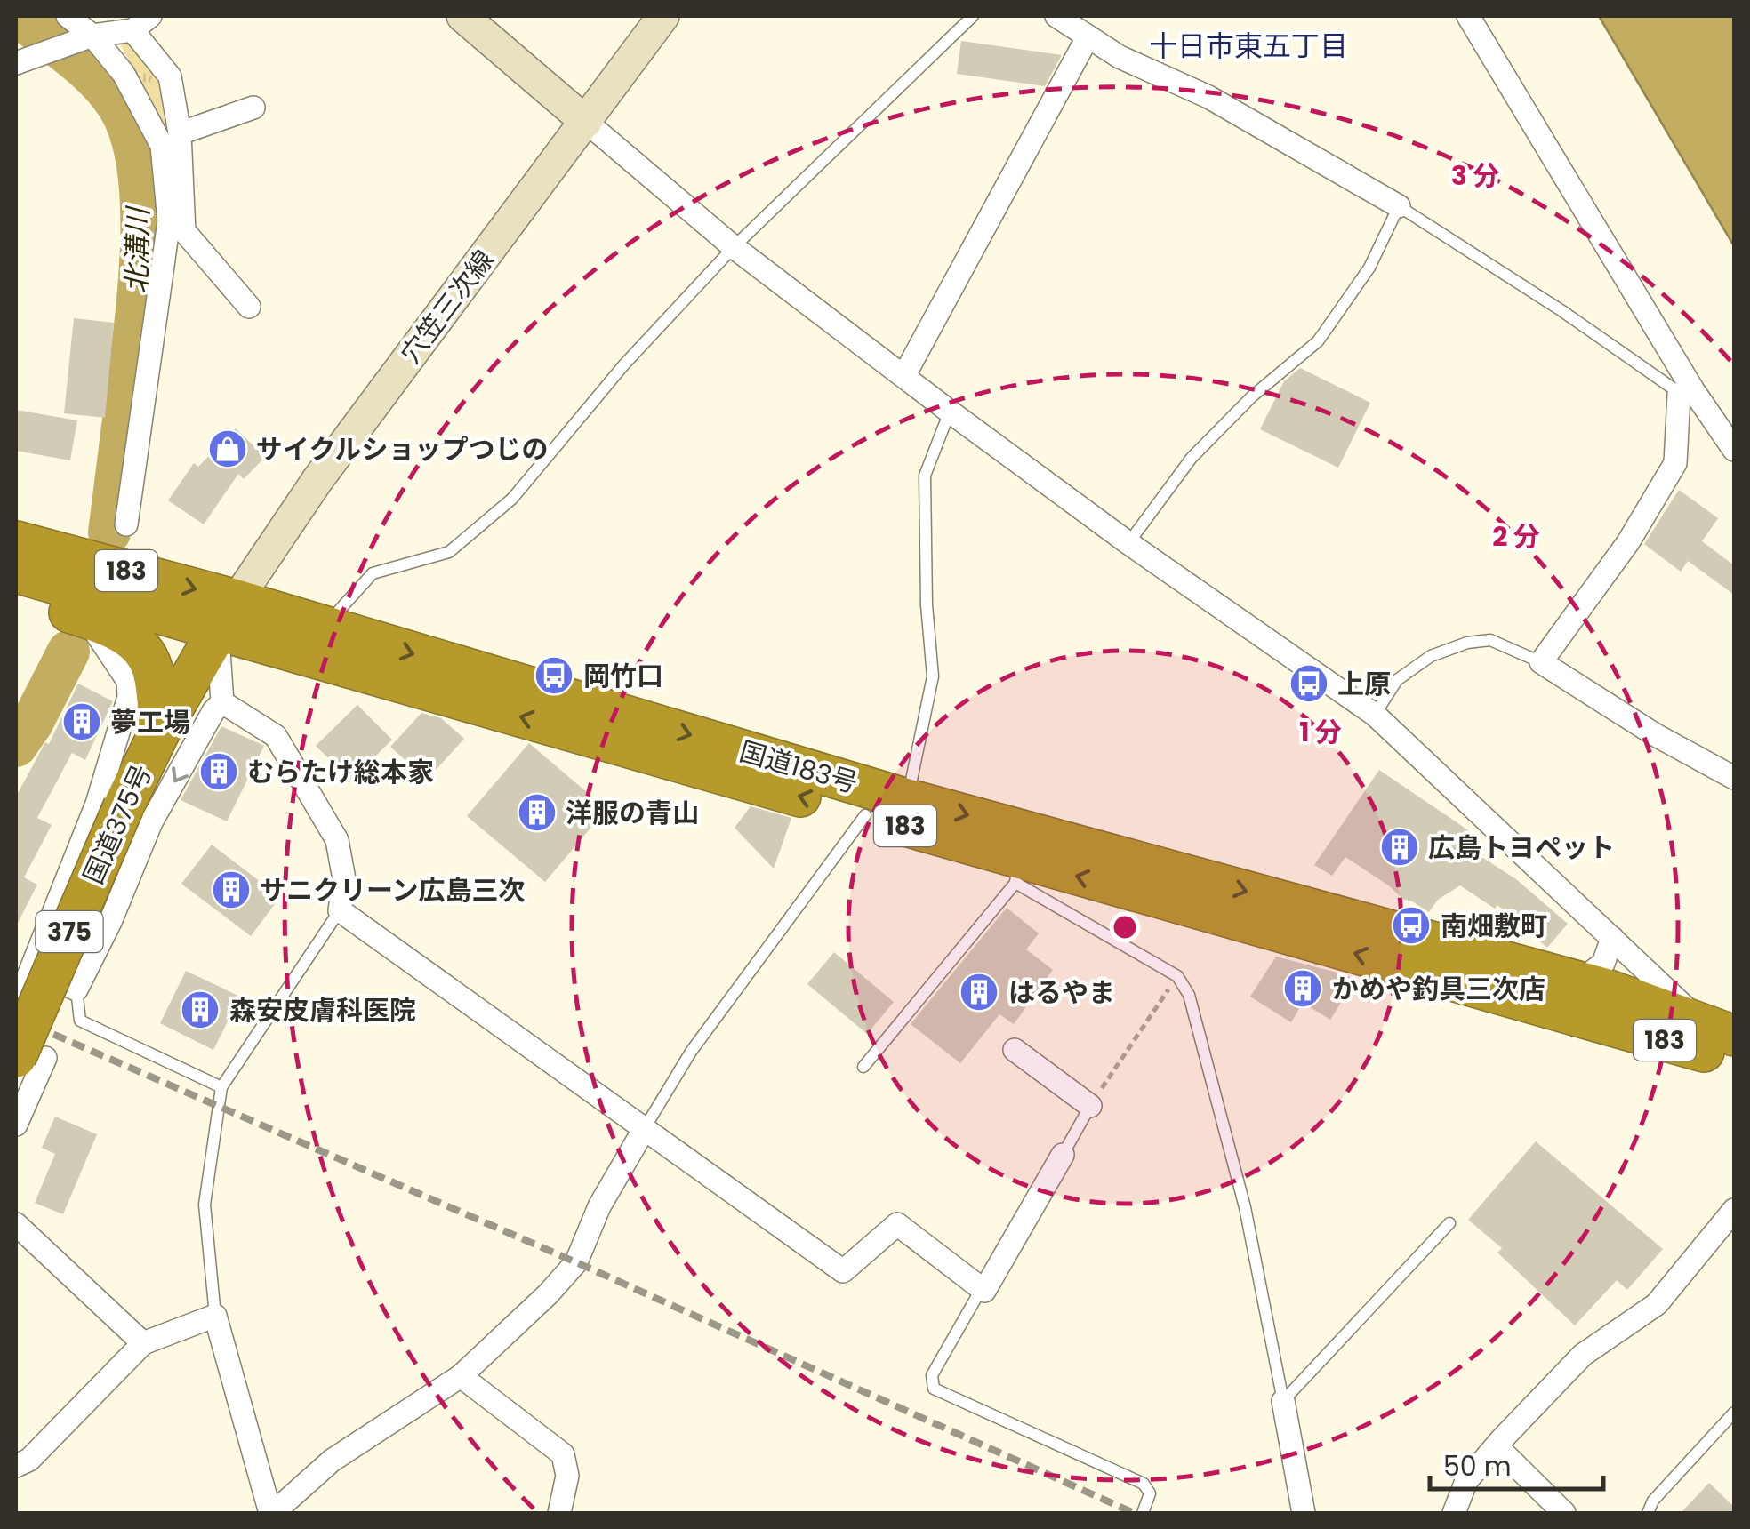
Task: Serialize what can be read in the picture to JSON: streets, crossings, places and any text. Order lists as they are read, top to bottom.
{
  "streets": {
    "highway": [
      "183",
      "国道183号",
      "国道375号",
      "375"
    ],
    "main road": ["穴笠三次線"]
  },
  "crossings": [
    ["穴笠三次線", "国道183号"],
    ["穴笠三次線", "国道375号"],
    ["国道183号", "国道375号"]
  ],
  "districts": ["十日市東五丁目"],
  "water": ["北溝川"],
  "places": {
    "shop": ["サイクルショップつじの"],
    "bus stop": ["岡竹口", "上原", "南畑敷町"],
    "building": [
      "夢工場",
      "むらたけ総本家",
      "洋服の青山",
      "広島トヨペット",
      "サニクリーン広島三次",
      "かめや釣具三次店",
      "はるやま",
      "森安皮膚科医院"
    ]
  },
  "scale_bar": "50 m",
  "rings": ["3 分", "2 分", "1 分"]
}
